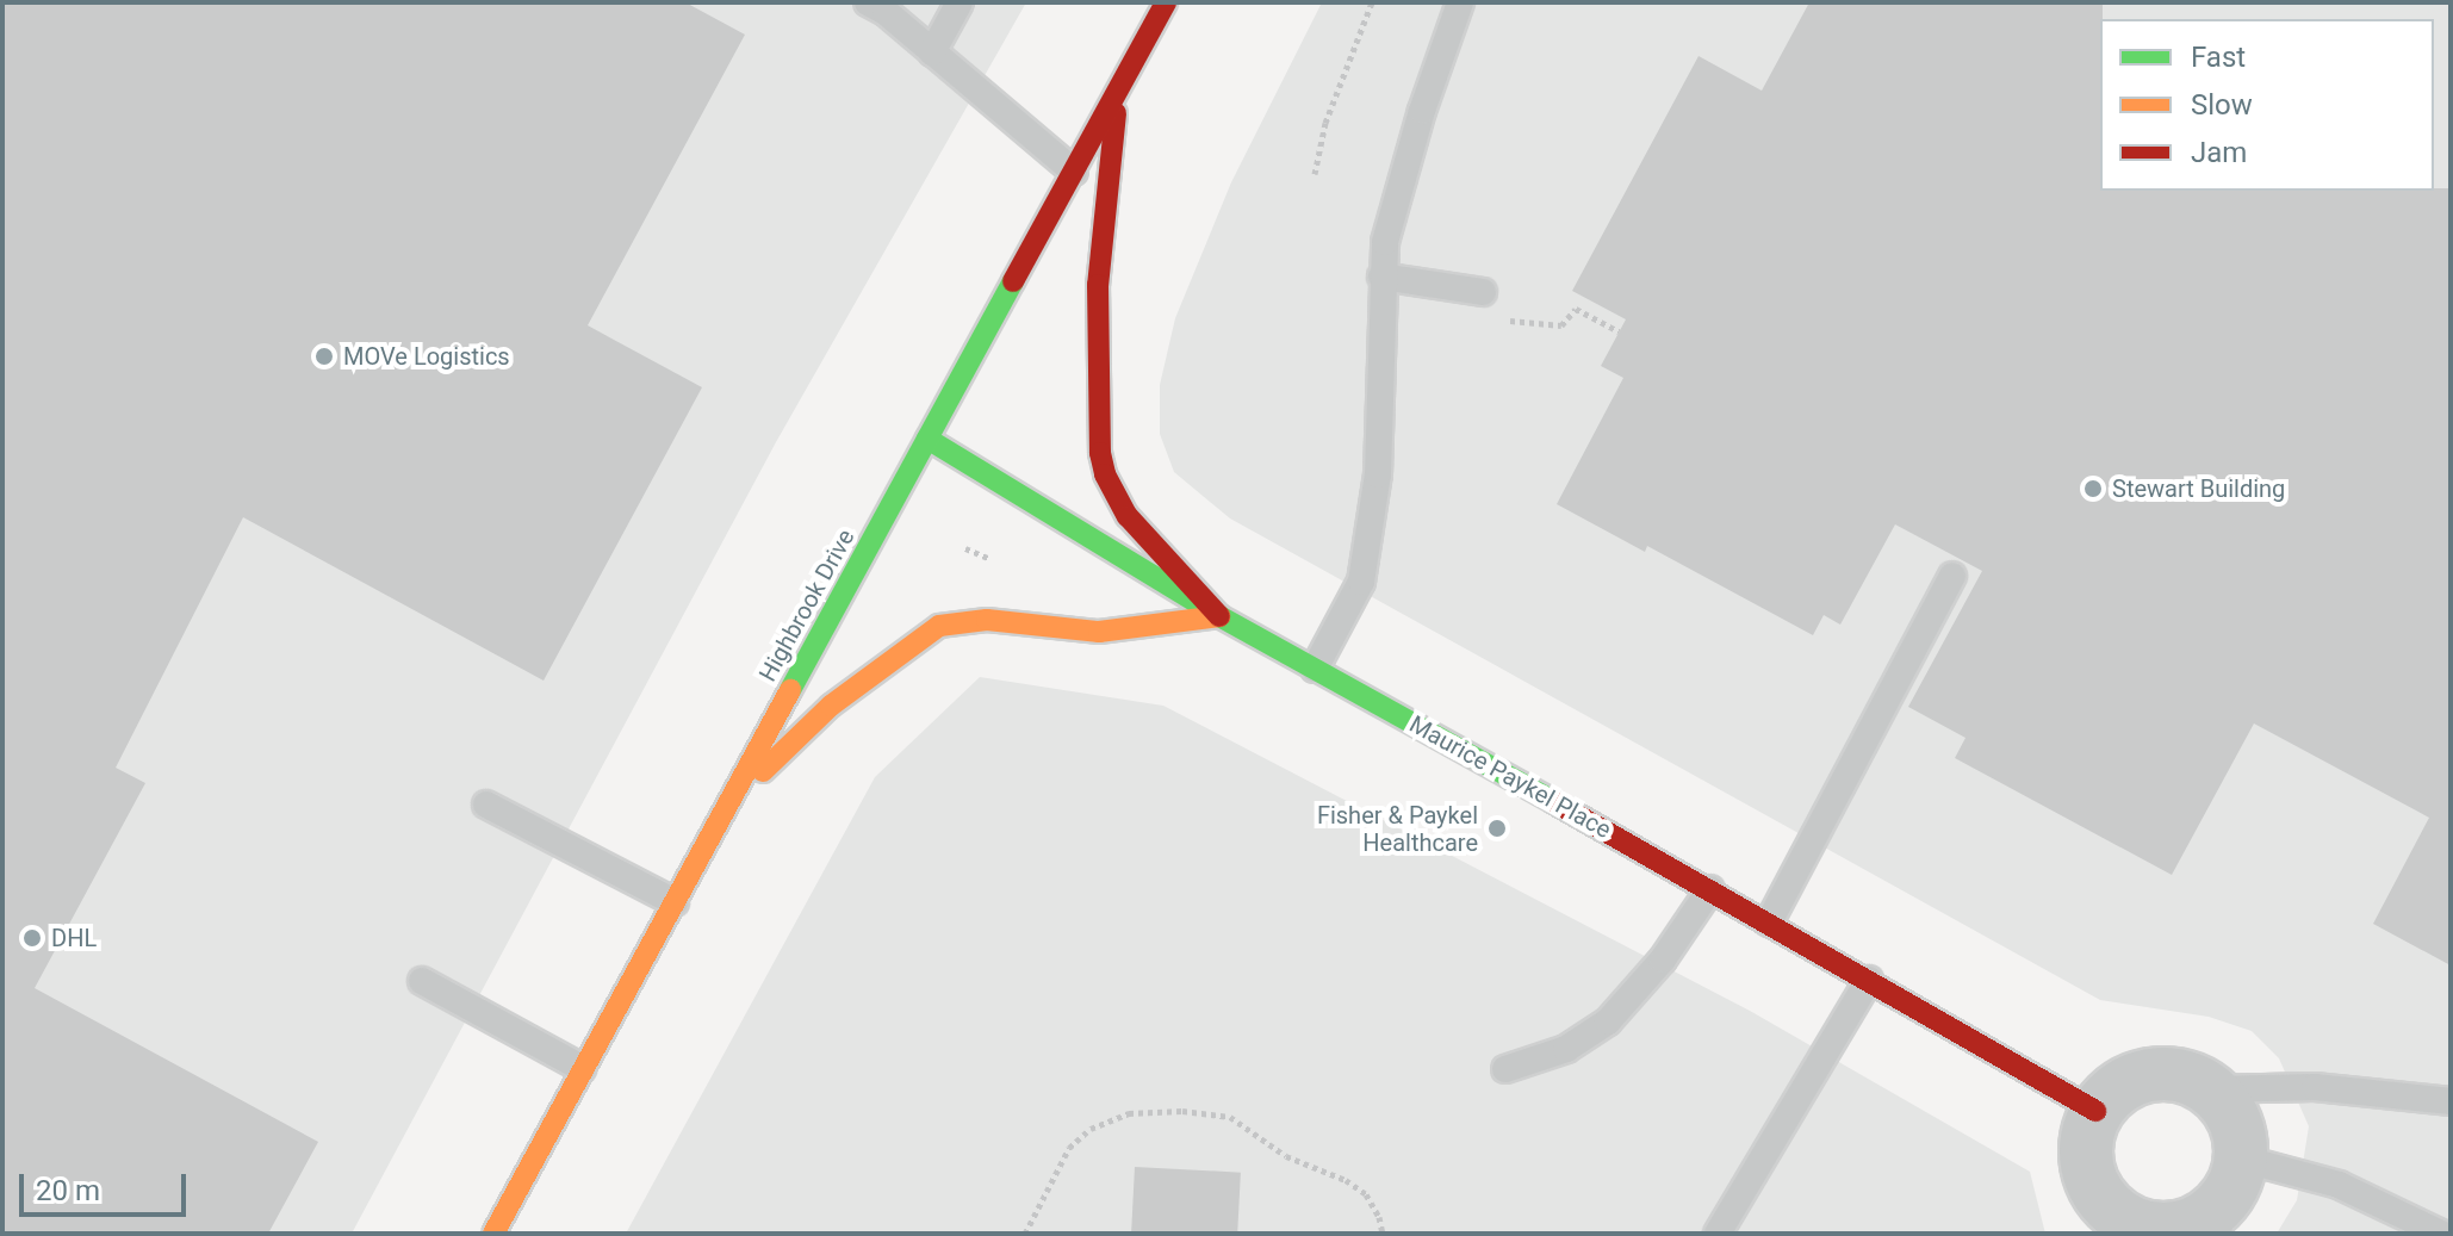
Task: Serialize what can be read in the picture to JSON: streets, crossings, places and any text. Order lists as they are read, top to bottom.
{
  "streets": {
    "main road": ["Highbrook Drive", "Maurice Paykel Place"]
  },
  "crossings": [
    ["Highbrook Drive", "Maurice Paykel Place"]
  ],
  "places": [
    "MOVe Logistics",
    "Stewart Building",
    "Fisher & Paykel Healthcare",
    "DHL"
  ],
  "legend": ["Fast", "Slow", "Jam"],
  "scale_bar": "20 m"
}
